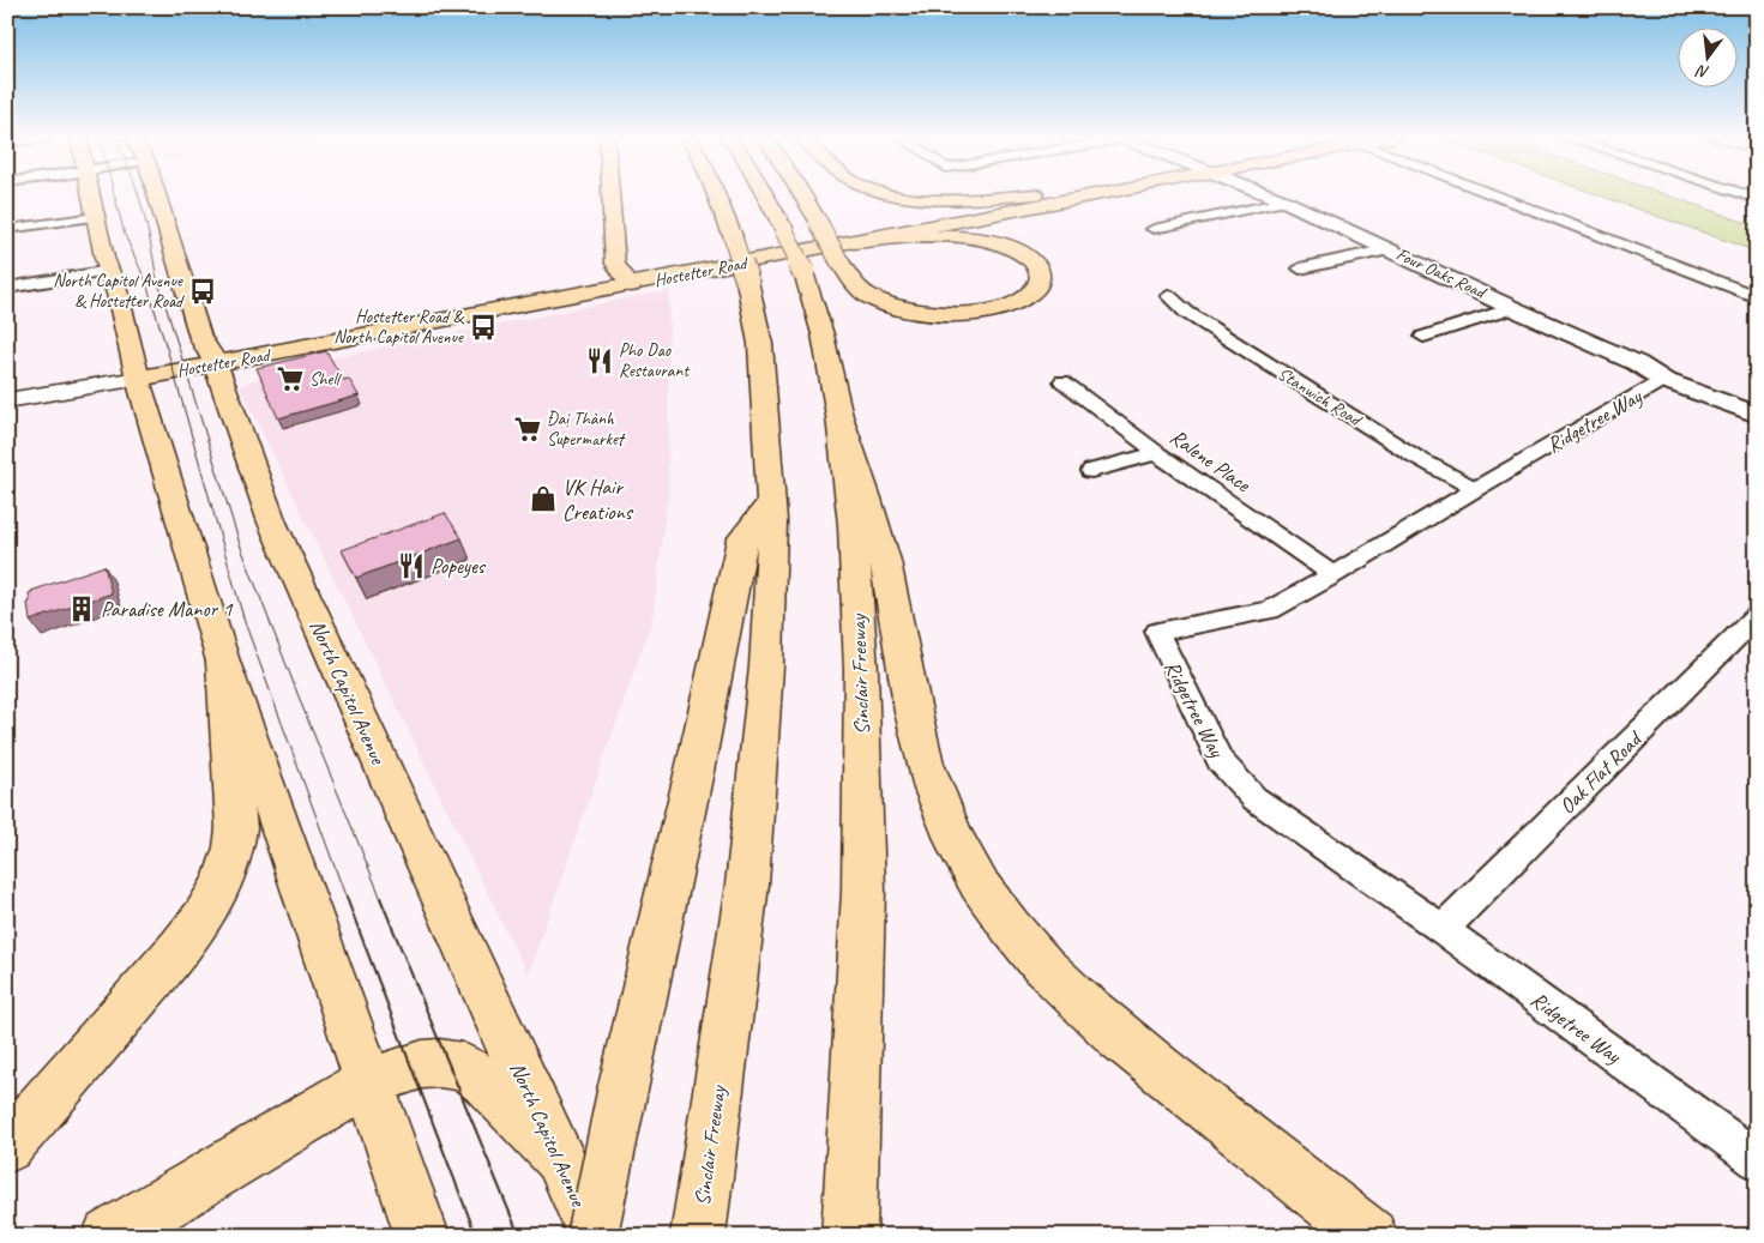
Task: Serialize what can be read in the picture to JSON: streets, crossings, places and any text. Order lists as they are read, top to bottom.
{
  "streets": {
    "main road": ["Hostetter Road", "Sinclair Freeway", "North Capitol Avenue"],
    "street": [
      "Four Oaks Road",
      "Stanwich Road",
      "Ridgetree Way",
      "Ralene Place",
      "Oak Flat Road"
    ]
  },
  "crossings": [
    ["Hostetter Road", "North Capitol Avenue"],
    ["Four Oaks Road", "Ridgetree Way"],
    ["Stanwich Road", "Ridgetree Way"],
    ["Ridgetree Way", "Ralene Place"],
    ["Ridgetree Way", "Oak Flat Road"]
  ],
  "places": {
    "bus stop": ["North Capitol Avenue & Hostetter Road", "Hostetter Road & North Capitol Avenue"],
    "restaurant": ["Pho Dao Restaurant", "Popeyes"],
    "supermarket": ["Shell", "Đại Thành Supermarket"],
    "shop": ["VK Hair Creations"],
    "building": ["Paradise Manor 1"]
  },
  "north": "bottom"
}
